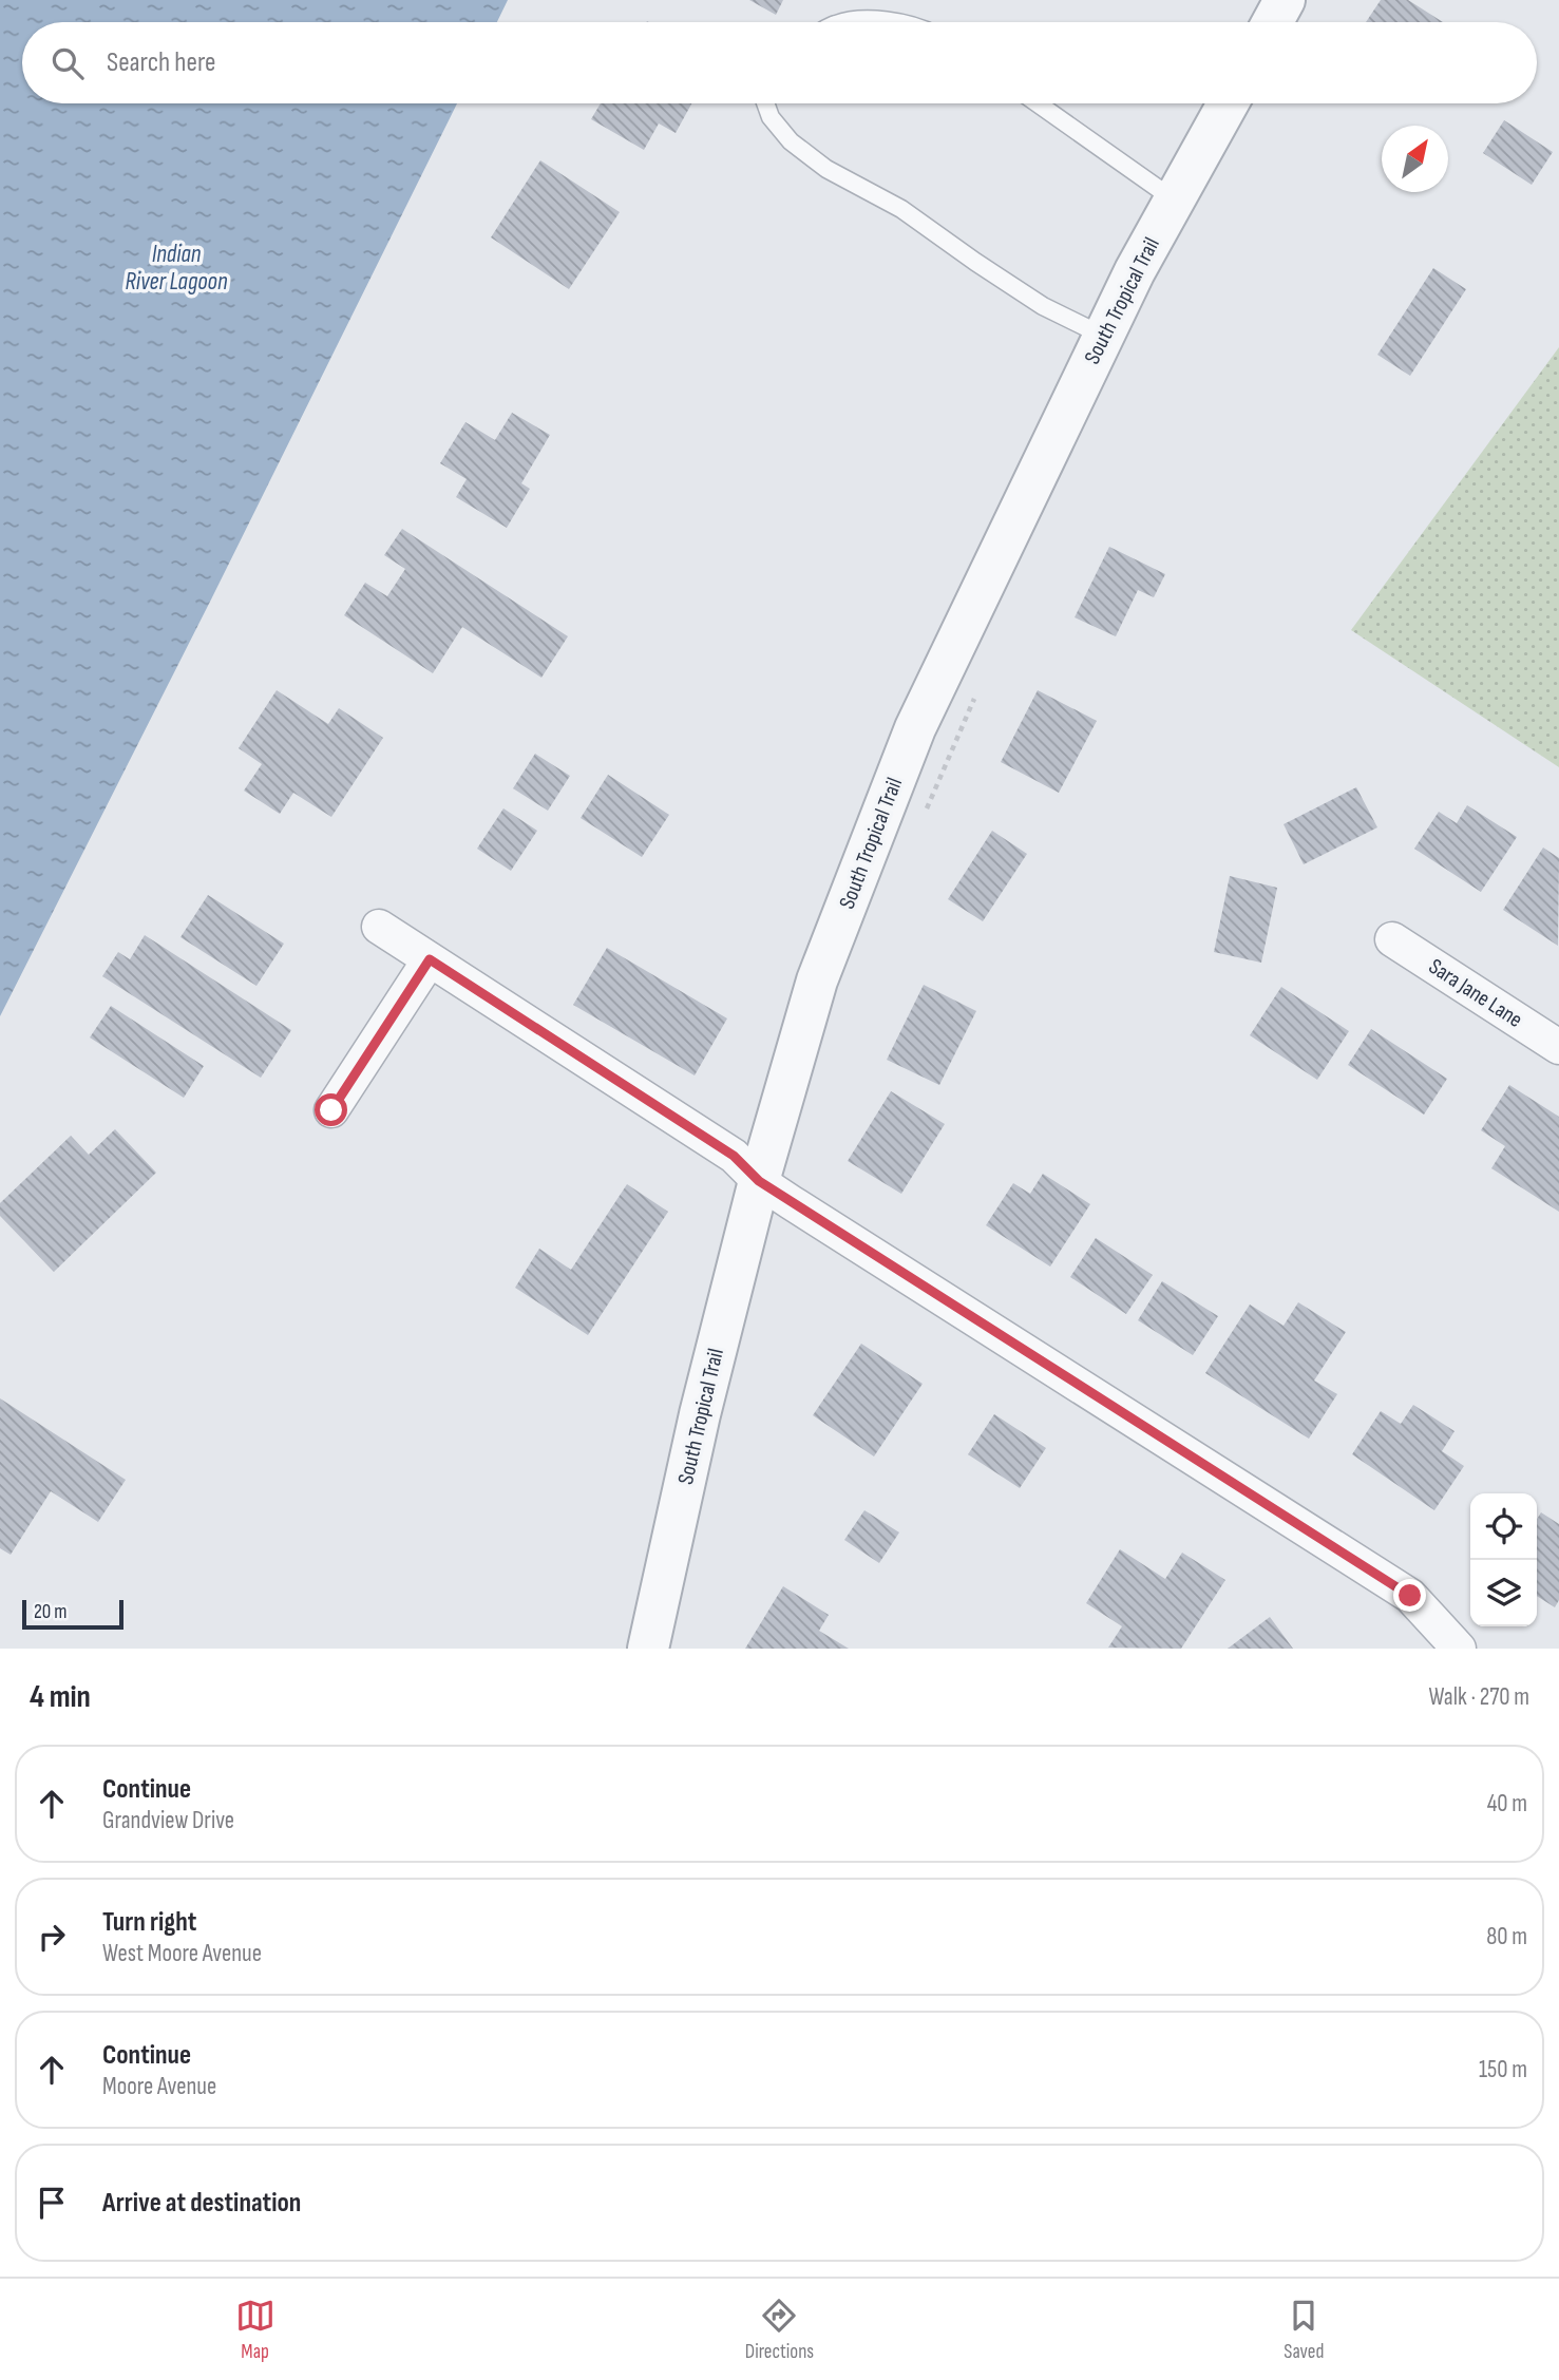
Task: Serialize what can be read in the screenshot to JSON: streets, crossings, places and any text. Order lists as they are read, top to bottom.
{
  "streets": {
    "street": ["South Tropical Trail", "Sara Jane Lane"]
  },
  "water": ["Indian River Lagoon"],
  "scale_bar": "20 m",
  "north": "top right",
  "page": {
    "search": "Search here",
    "scale": "20 m",
    "heading": ["4 min", "Walk · 270 m"],
    "list": [
      ["Continue", "Grandview Drive", "40 m"],
      ["Turn right", "West Moore Avenue", "80 m"],
      ["Continue", "Moore Avenue", "150 m"],
      "Arrive at destination"
    ],
    "nav": ["Map", "Directions", "Saved"]
  }
}
